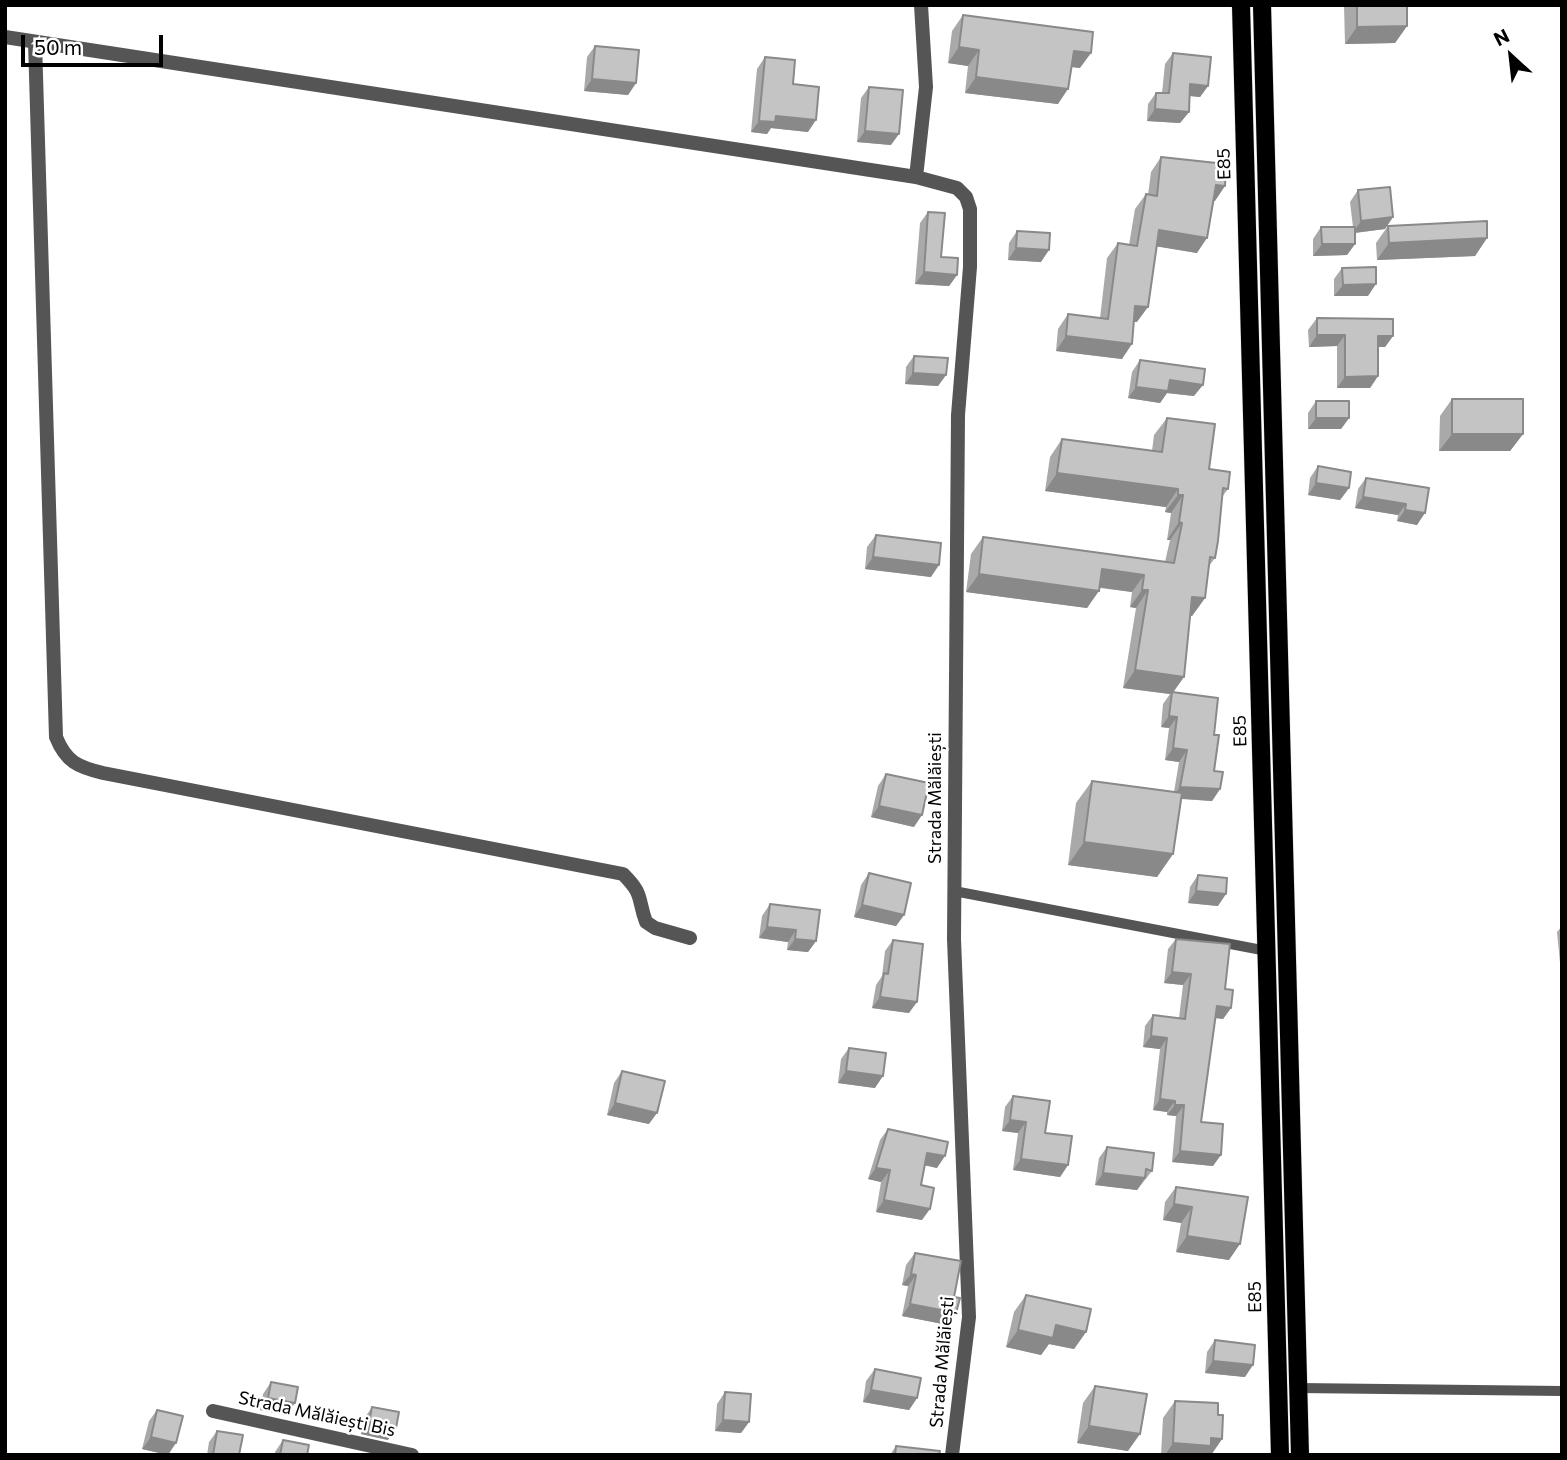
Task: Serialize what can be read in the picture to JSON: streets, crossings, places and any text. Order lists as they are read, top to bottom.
{
  "streets": {
    "main road": ["E85"],
    "street": ["Strada Mălăiești", "Strada Mălăiești Bis"]
  },
  "scale_bar": "50 m",
  "north": "top left"
}
